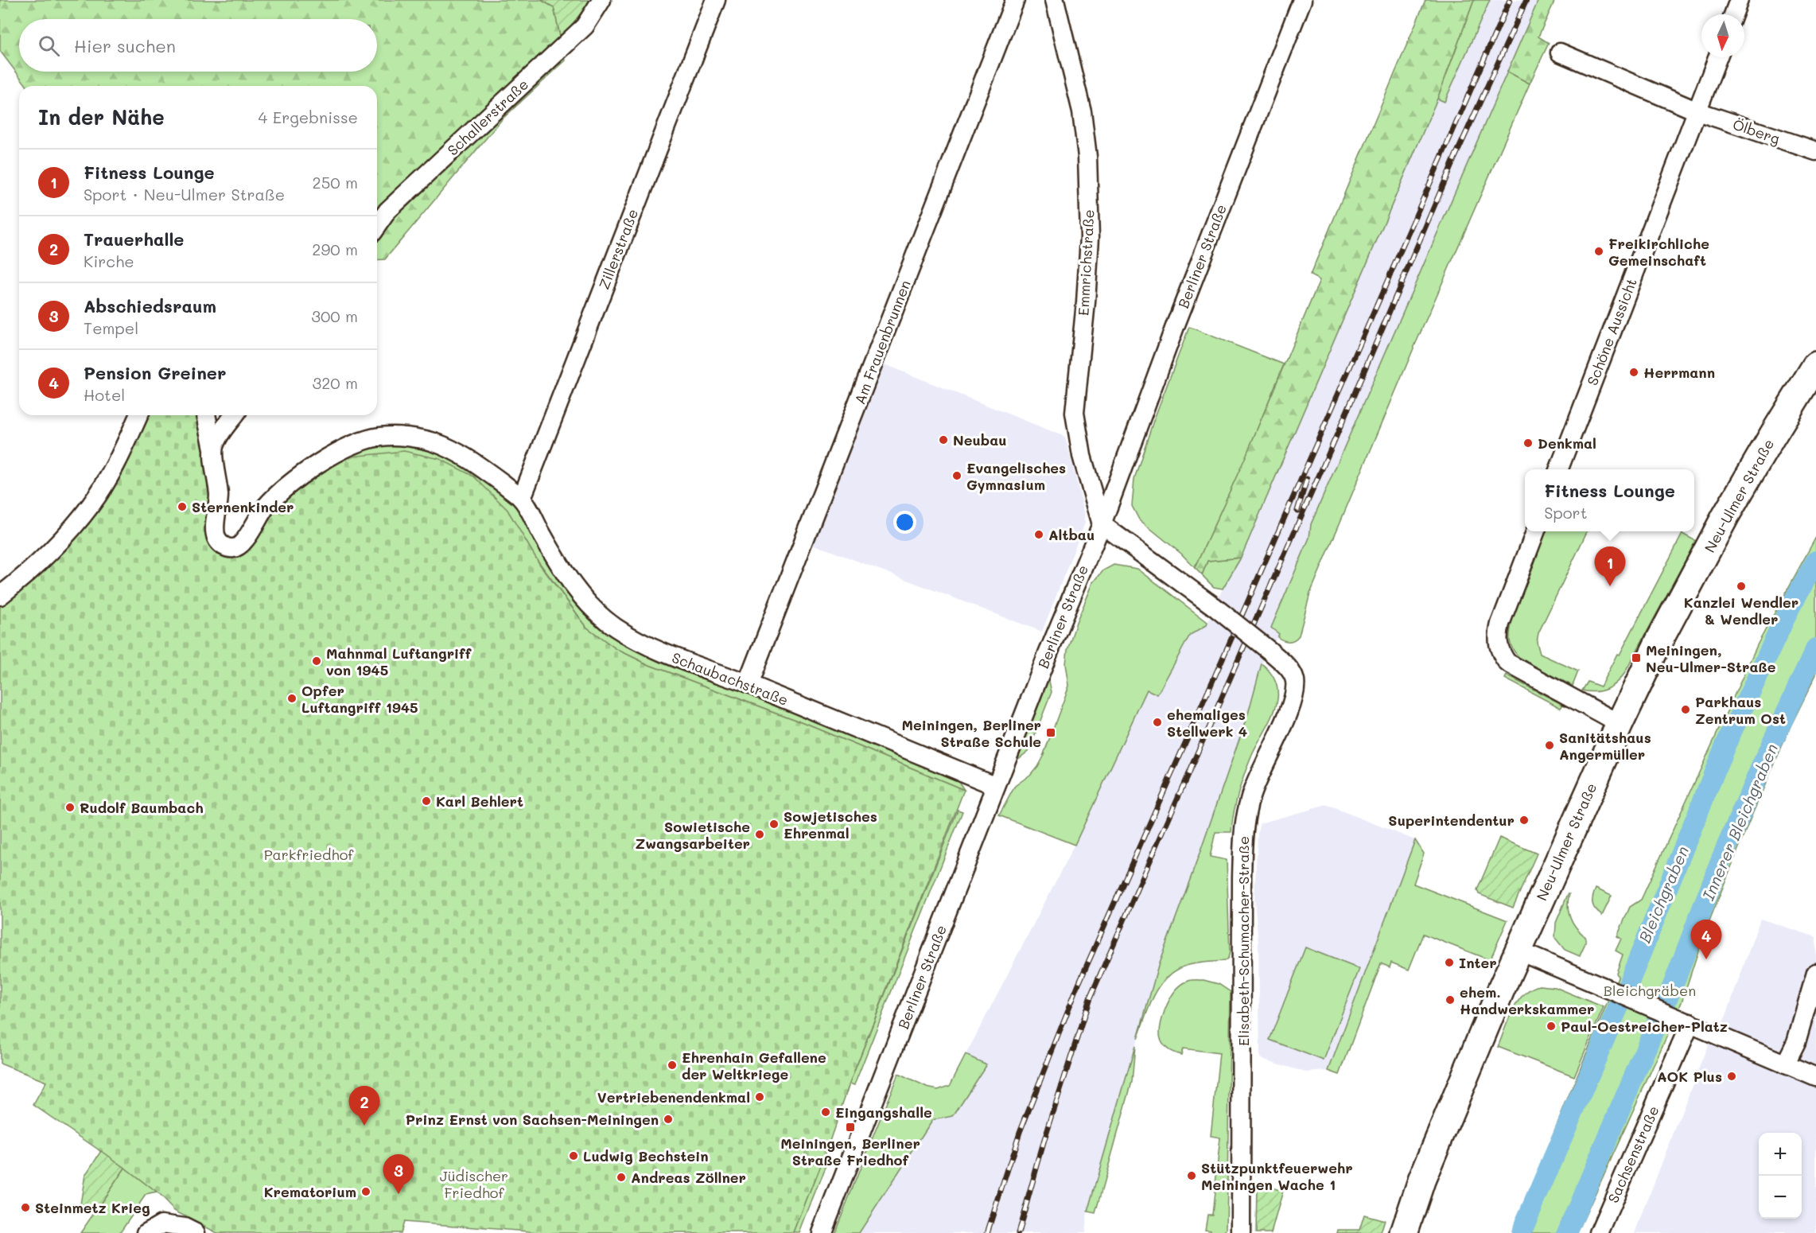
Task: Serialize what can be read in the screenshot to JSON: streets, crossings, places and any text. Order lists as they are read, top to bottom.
{
  "streets": {
    "main road": ["Neu-Ulmer Straße"],
    "street": [
      "Schallerstraße",
      "Ölberg",
      "Zillerstraße",
      "Berliner Straße",
      "Emmrichstraße",
      "Schöne Aussicht",
      "Am Frauenbrunnen",
      "Schaubachstraße",
      "Elisabeth-Schumacher-Straße",
      "Sachsenstraße"
    ]
  },
  "crossings": [
    ["Ölberg", "Schöne Aussicht"],
    ["Zillerstraße", "Schaubachstraße"],
    ["Berliner Straße", "Emmrichstraße"],
    ["Berliner Straße", "Schaubachstraße"],
    ["Berliner Straße", "Elisabeth-Schumacher-Straße"],
    ["Emmrichstraße", "Elisabeth-Schumacher-Straße"],
    ["Am Frauenbrunnen", "Schaubachstraße"]
  ],
  "water": ["Innerer Bleichgraben", "Bleichgraben"],
  "parks": ["Parkfriedhof", "Bleichgräben", "Jüdischer Friedhof"],
  "places": {
    "other": [
      "Freikirchliche Gemeinschaft",
      "Herrmann",
      "Neubau",
      "Denkmal",
      "Evangelisches Gymnasium",
      "Sternenkinder",
      "Altbau",
      "Kanzlei Wendler & Wendler",
      "Mahnmal Luftangriff von 1945",
      "Opfer Luftangriff 1945",
      "Parkhaus Zentrum Ost",
      "ehemaliges Stellwerk 4",
      "Sanitätshaus Angermüller",
      "Karl Behlert",
      "Rudolf Baumbach",
      "Superintendentur",
      "Sowjetisches Ehrenmal",
      "Sowietische Zwangsarbeiter",
      "Inter",
      "ehem. Handwerkskammer",
      "Paul-Oestreicher-Platz",
      "Ehrenhain Gefallene der Weltkriege",
      "AOK Plus",
      "Vertriebenendenkmal",
      "Eingangshalle",
      "Prinz Ernst von Sachsen-Meiningen",
      "Ludwig Bechstein",
      "Stützpunktfeuerwehr Meiningen Wache 1",
      "Andreas Zöllner",
      "Krematorium",
      "Steinmetz Krieg"
    ],
    "transit": ["Meiningen, Neu-Ulmer-Straße", "Meiningen, Berliner Straße Schule", "Meiningen, Berliner Straße Friedhof"]
  },
  "north": "bottom",
  "page": {
    "search": "Hier suchen",
    "heading": ["In der Nähe", "4 Ergebnisse"],
    "list": [
      {
        "mark": "1",
        "name": "Fitness Lounge",
        "note": "Sport · Neu-Ulmer Straße",
        "value": "250 m"
      },
      {
        "mark": "2",
        "name": "Trauerhalle",
        "note": "Kirche",
        "value": "290 m"
      },
      {
        "mark": "3",
        "name": "Abschiedsraum",
        "note": "Tempel",
        "value": "300 m"
      },
      {
        "mark": "4",
        "name": "Pension Greiner",
        "note": "Hotel",
        "value": "320 m"
      }
    ],
    "popup": ["Fitness Lounge", "Sport"],
    "pins": [
      "1",
      "4",
      "2",
      "3"
    ],
    "map_buttons": ["+", "−"]
  }
}
